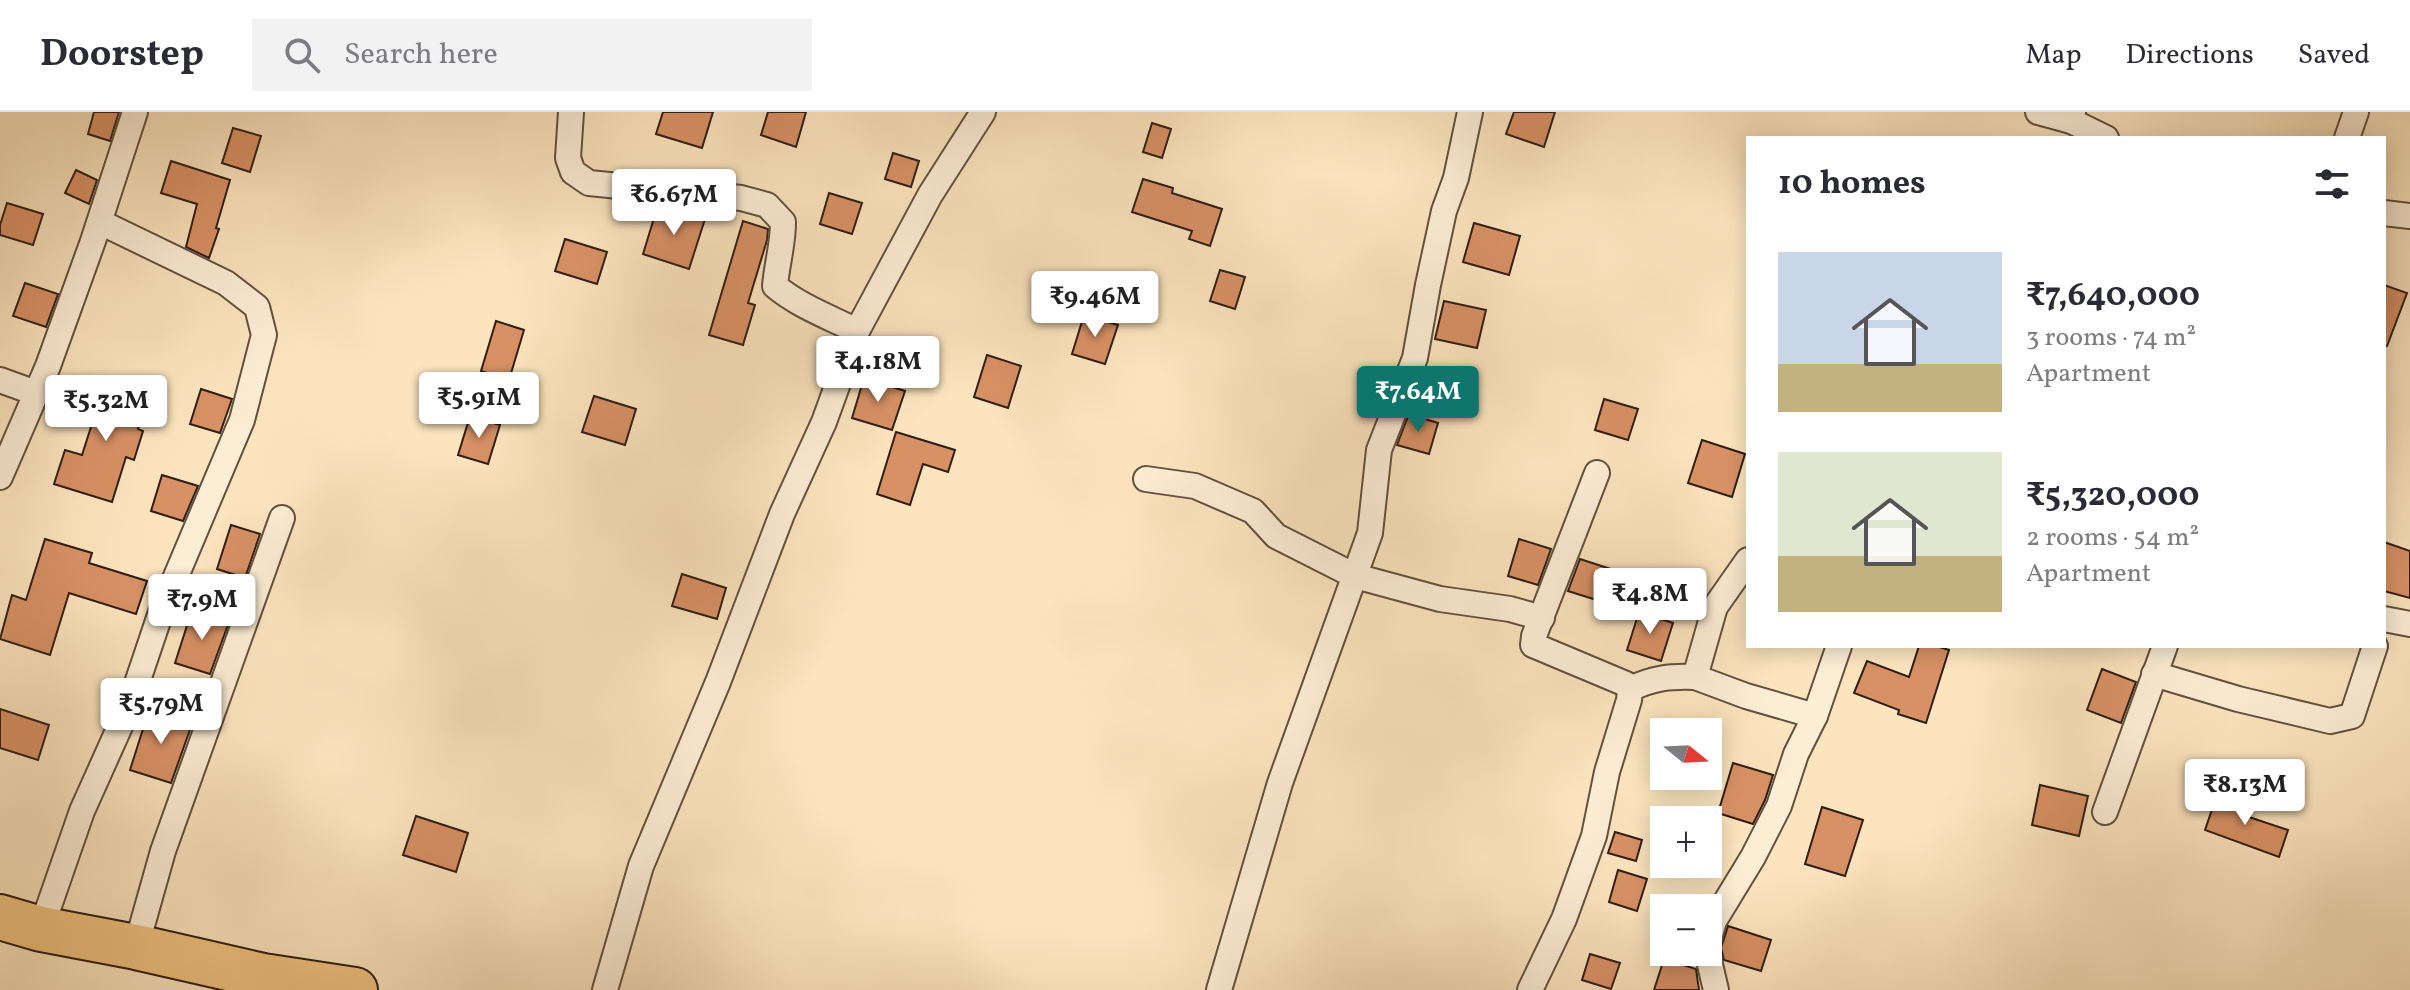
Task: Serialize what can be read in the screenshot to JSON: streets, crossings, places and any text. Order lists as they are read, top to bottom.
{
  "north": "right",
  "page": {
    "header": "Doorstep",
    "search": "Search here",
    "nav": ["Map", "Directions", "Saved"],
    "heading": "10 homes",
    "price": [
      "₹6.67M",
      "₹9.46M",
      "₹4.18M",
      "₹7.64M",
      "₹5.91M",
      "₹5.32M",
      "₹4.8M",
      "₹7.9M",
      "₹5.79M",
      "₹8.13M"
    ],
    "list": [
      {
        "name": "₹7,640,000",
        "note": "3 rooms · 74 m² · Apartment"
      },
      {
        "name": "₹5,320,000",
        "note": "2 rooms · 54 m² · Apartment"
      }
    ],
    "map_buttons": ["+", "−"]
  }
}
